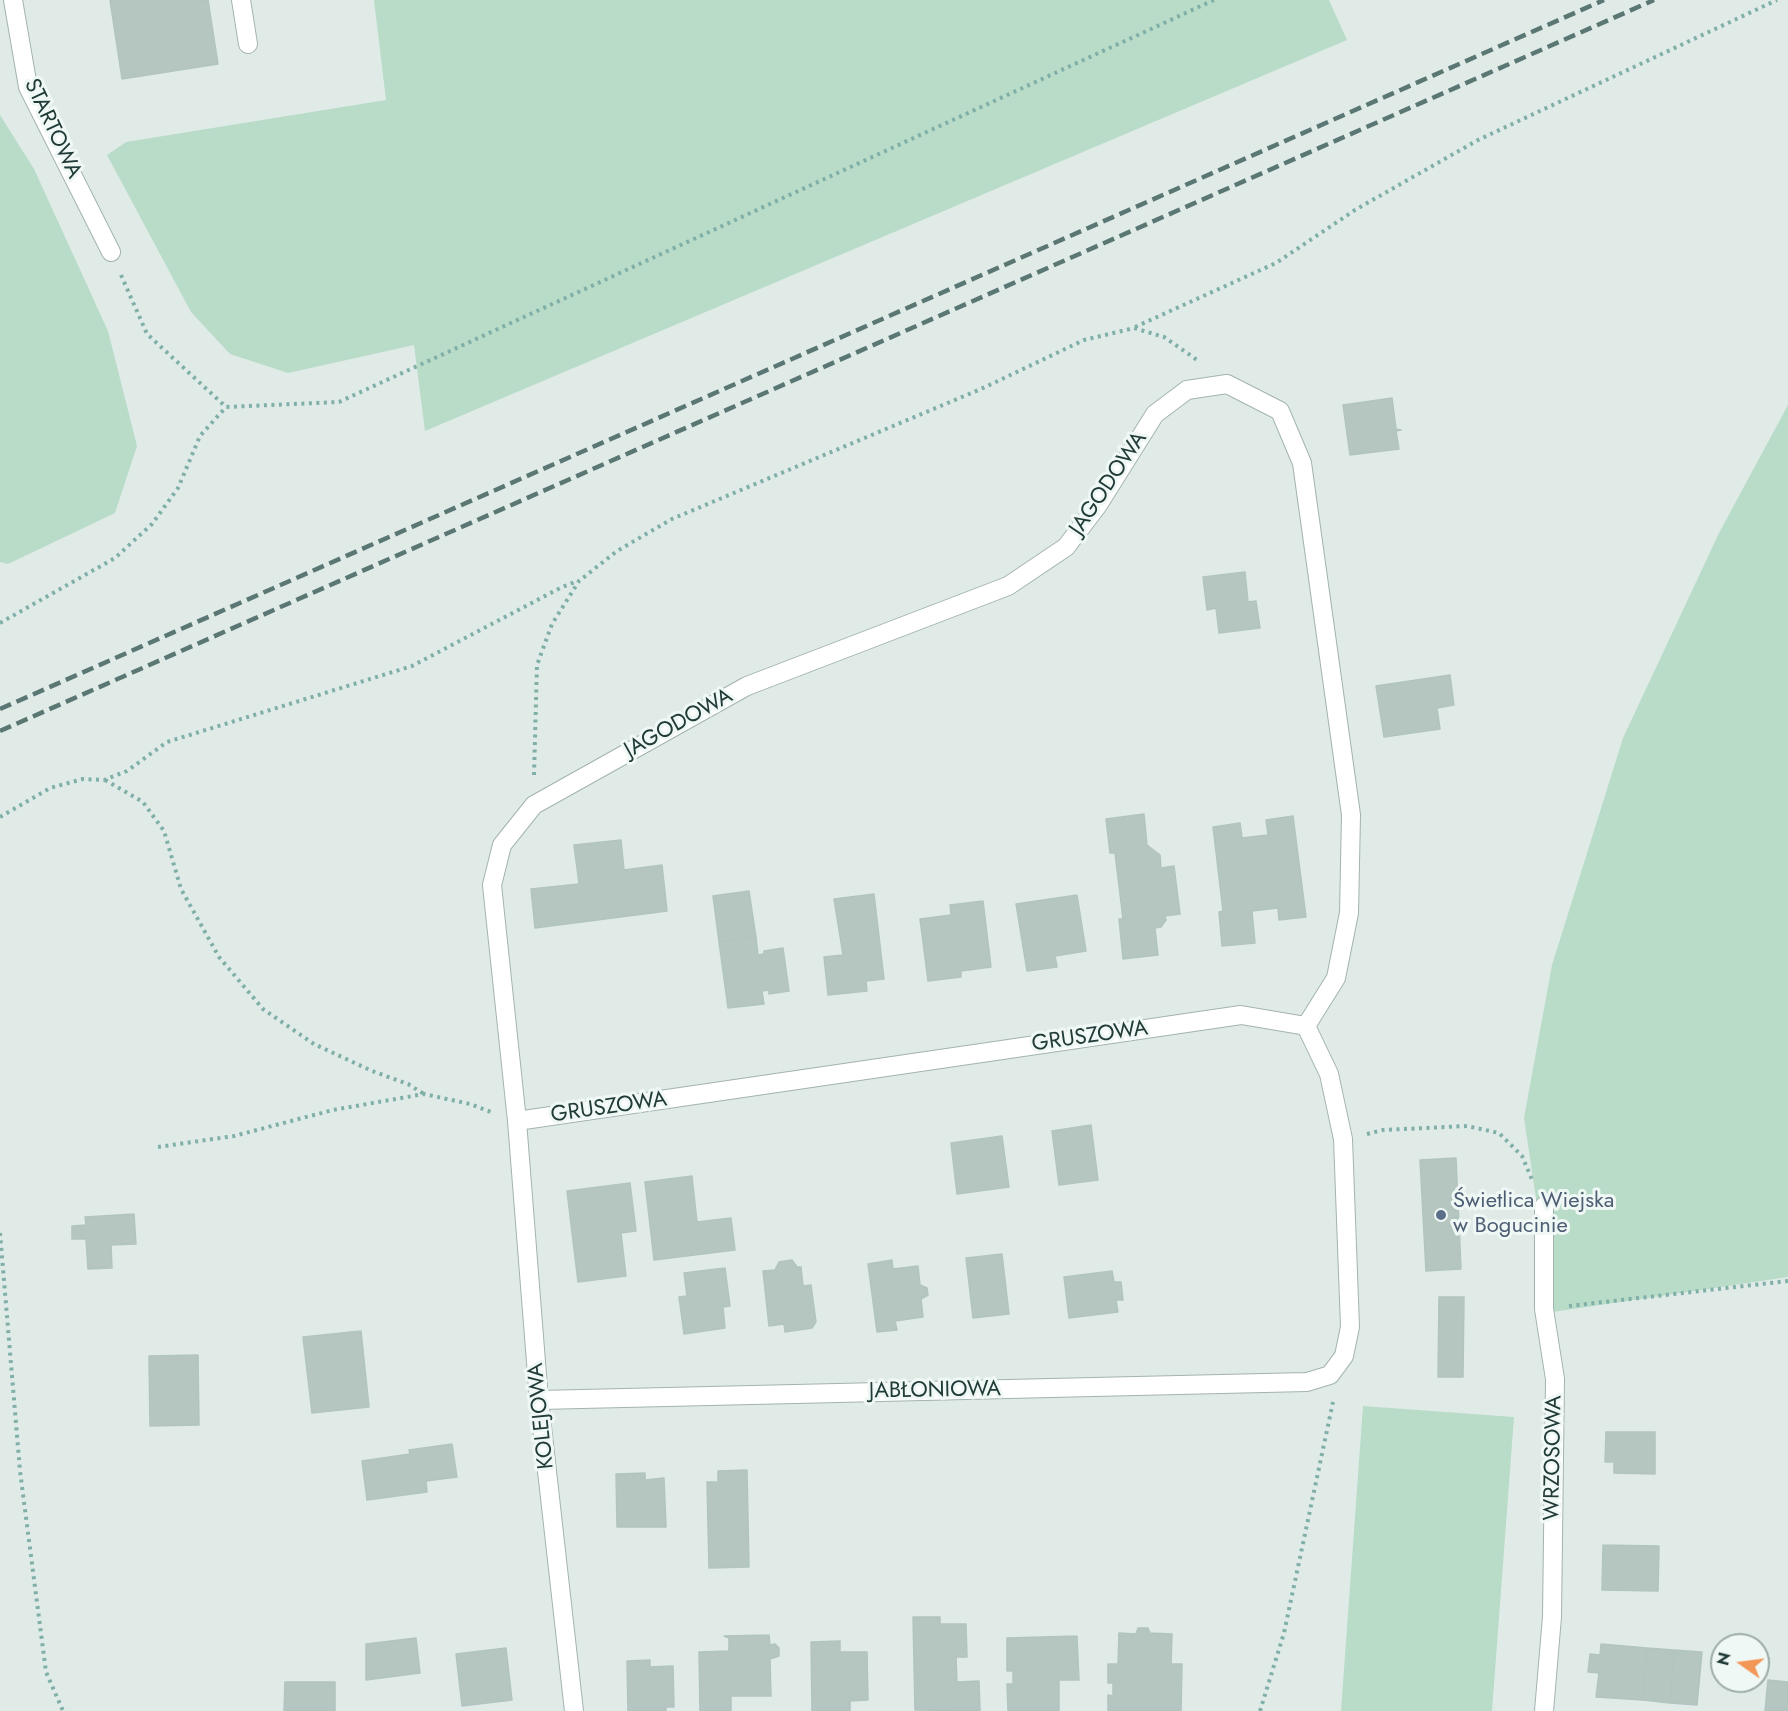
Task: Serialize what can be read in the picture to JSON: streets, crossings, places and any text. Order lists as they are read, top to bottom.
{
  "streets": {
    "street": [
      "STARTOWA",
      "JAGODOWA",
      "GRUSZOWA",
      "JABŁONIOWA",
      "KOLEJOWA",
      "WRZOSOWA"
    ]
  },
  "crossings": [
    ["JAGODOWA", "GRUSZOWA"],
    ["JAGODOWA", "KOLEJOWA"],
    ["GRUSZOWA", "KOLEJOWA"],
    ["JABŁONIOWA", "KOLEJOWA"]
  ],
  "places": ["Świetlica Wiejska w Bogucinie"],
  "north": "left"
}
